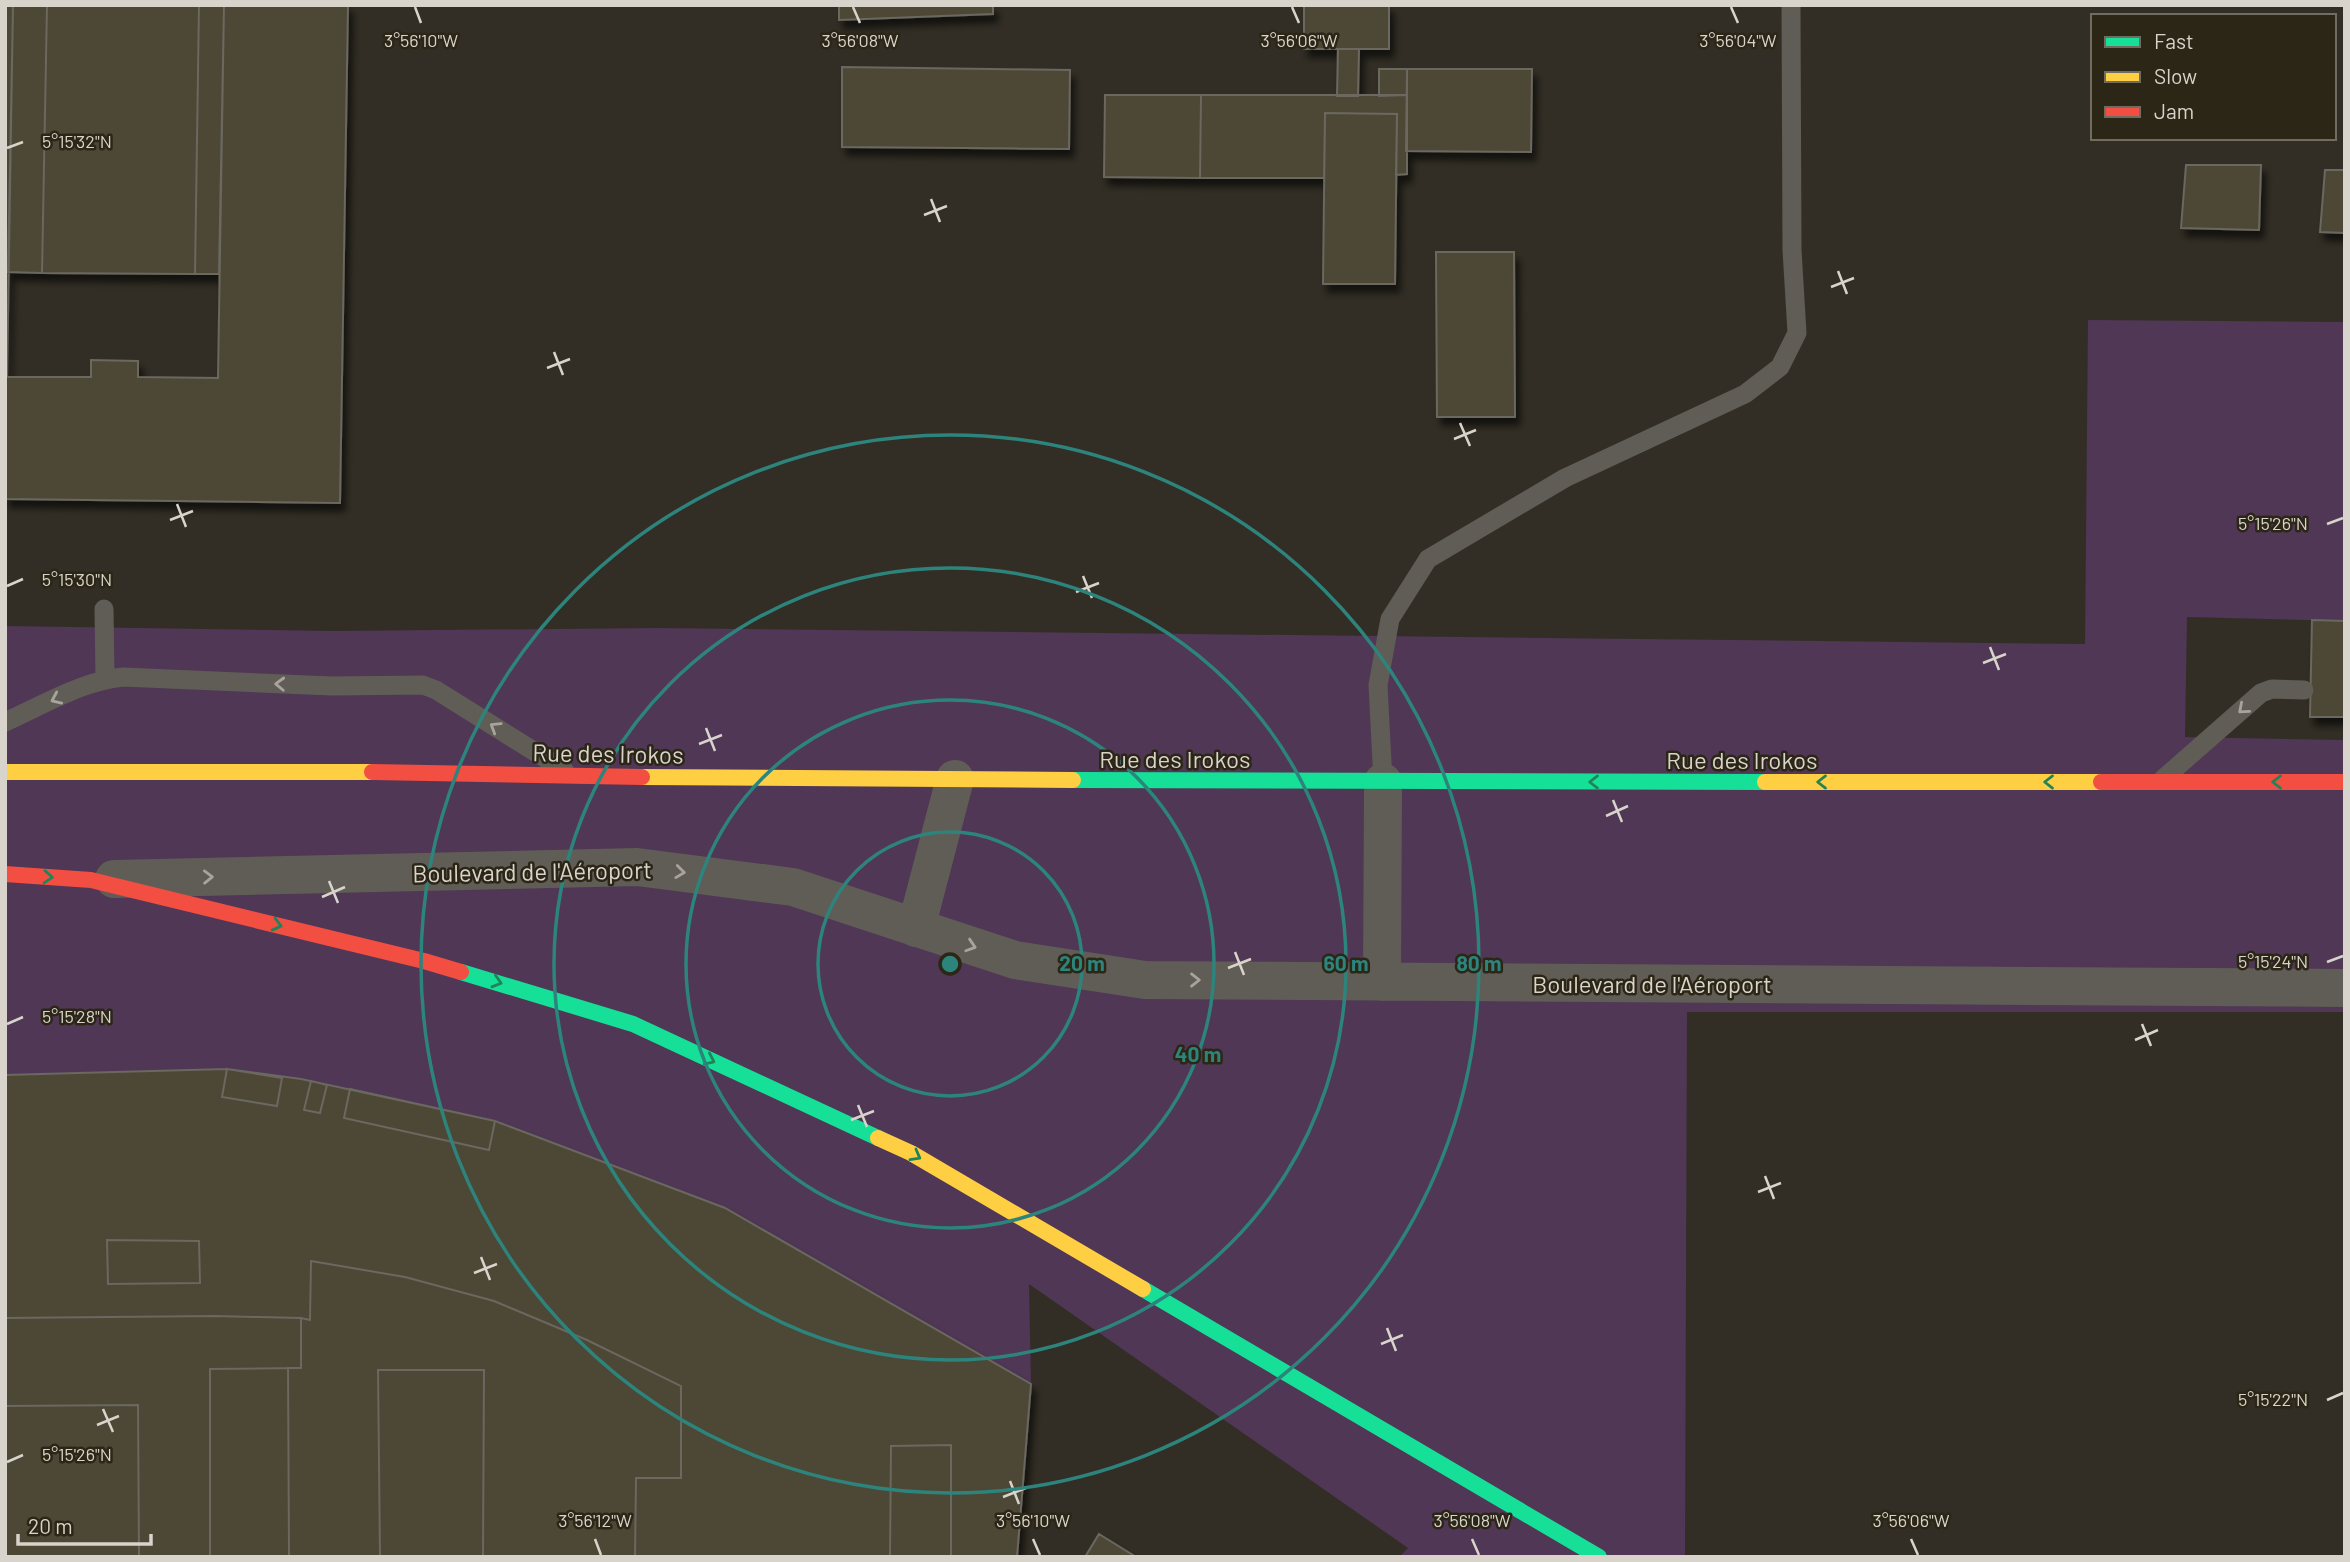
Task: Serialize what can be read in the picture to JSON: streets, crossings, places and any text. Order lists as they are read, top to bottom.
{
  "streets": {
    "main road": ["Rue des Irokos"],
    "street": ["Boulevard de l'Aéroport"]
  },
  "one_way": ["Rue des Irokos", "Boulevard de l'Aéroport"],
  "legend": ["Fast", "Slow", "Jam"],
  "scale_bar": "20 m",
  "coordinates": [
    "3°56'10\"W",
    "3°56'08\"W",
    "3°56'06\"W",
    "3°56'04\"W",
    "5°15'32\"N",
    "5°15'26\"N",
    "5°15'30\"N",
    "5°15'24\"N",
    "5°15'28\"N",
    "5°15'22\"N",
    "3°56'12\"W"
  ],
  "rings": [
    "20 m",
    "60 m",
    "80 m",
    "40 m"
  ]
}
